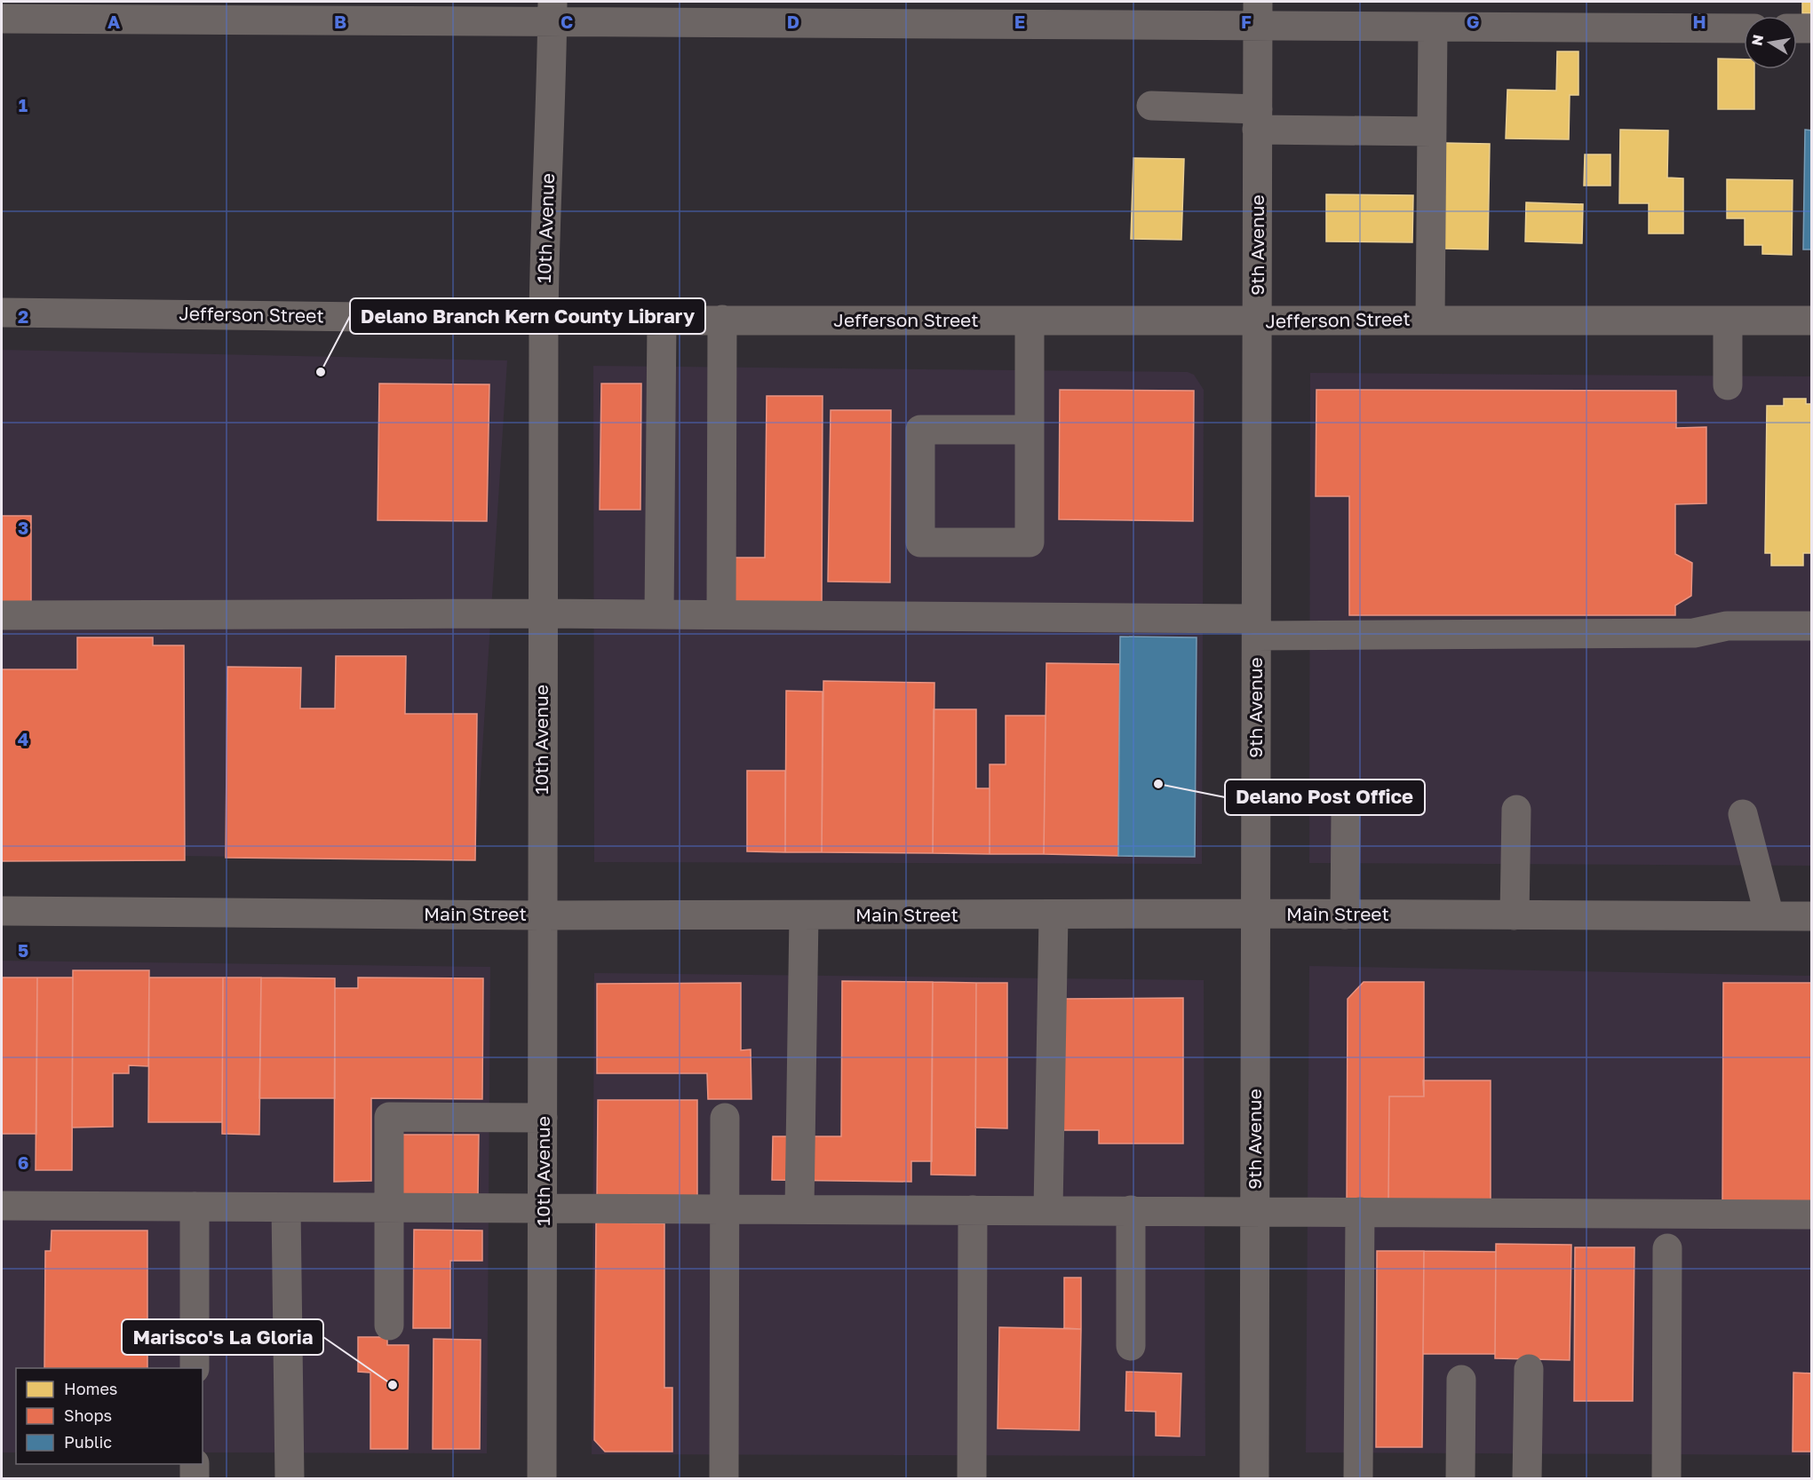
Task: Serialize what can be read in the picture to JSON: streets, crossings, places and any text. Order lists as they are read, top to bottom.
{
  "streets": {
    "street": [
      "10th Avenue",
      "9th Avenue",
      "Jefferson Street",
      "Main Street"
    ]
  },
  "crossings": [
    ["10th Avenue", "Jefferson Street"],
    ["10th Avenue", "Main Street"],
    ["9th Avenue", "Jefferson Street"],
    ["9th Avenue", "Main Street"]
  ],
  "places": ["Delano Branch Kern County Library", "Delano Post Office", "Marisco's La Gloria"],
  "legend": ["Homes", "Shops", "Public"],
  "north": "left",
  "grid": {
    "columns": [
      "A",
      "B",
      "C",
      "D",
      "E",
      "F",
      "G",
      "H"
    ],
    "rows": [
      "1",
      "2",
      "3",
      "4",
      "5",
      "6"
    ]
  }
}
